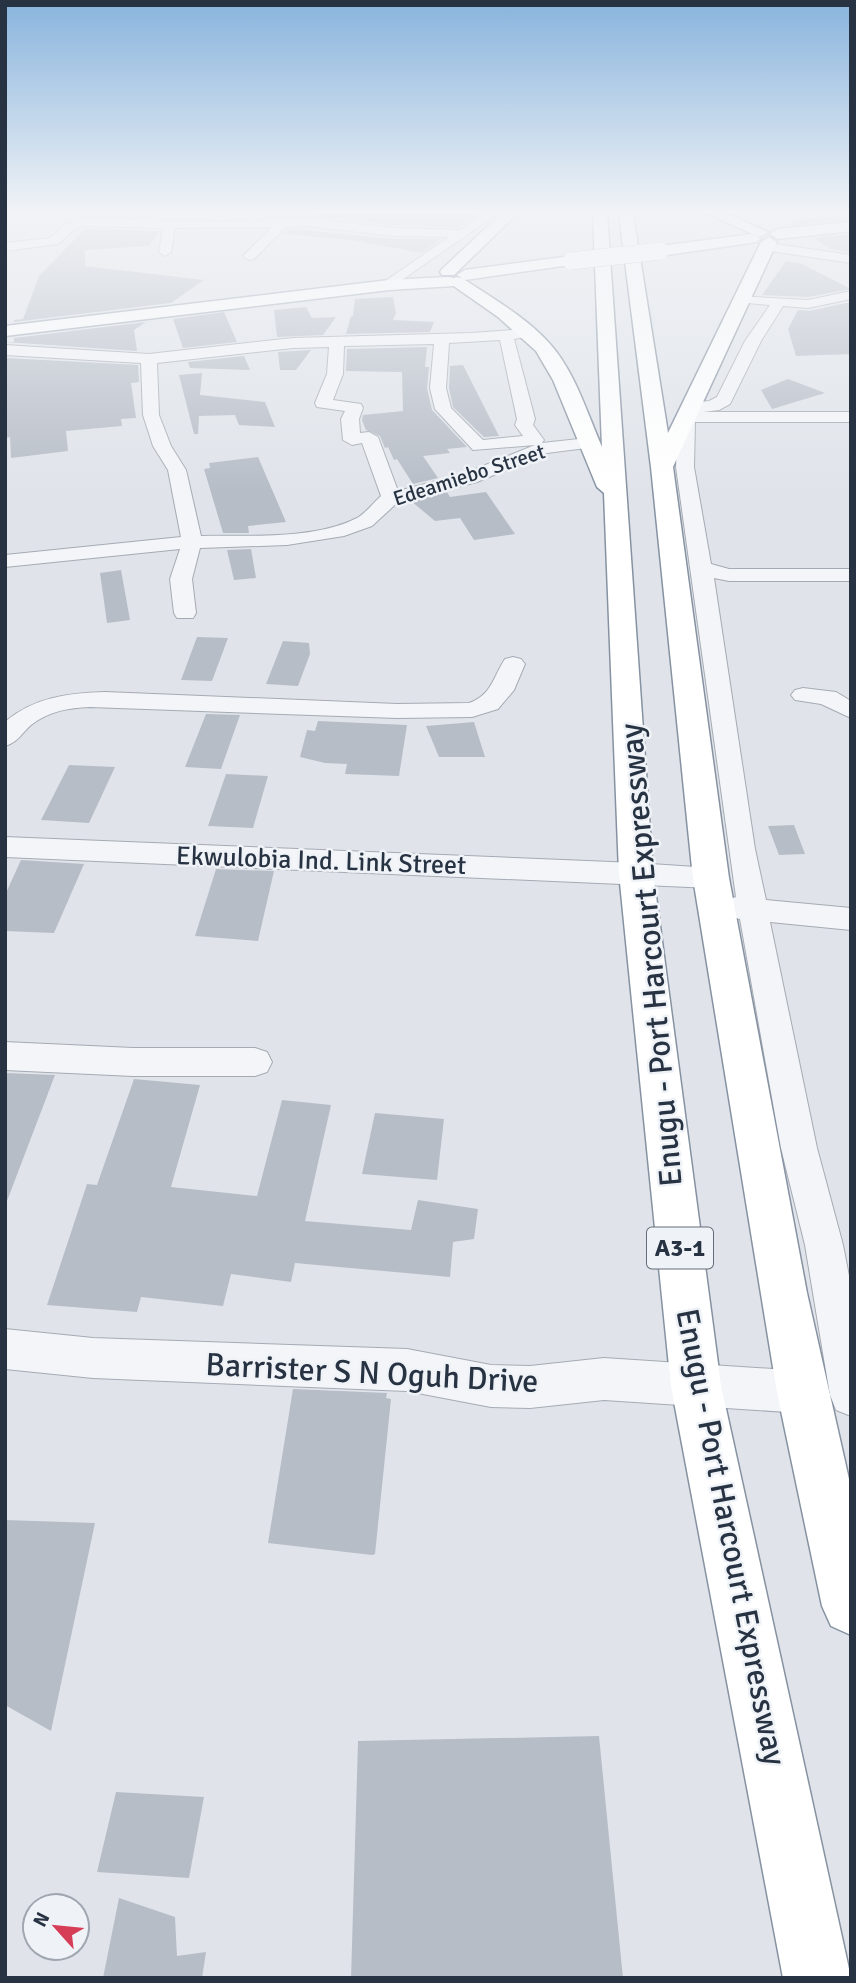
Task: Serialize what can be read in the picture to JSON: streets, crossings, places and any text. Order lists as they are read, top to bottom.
{
  "streets": {
    "main road": ["Enugu - Port Harcourt Expressway", "A3-1"],
    "street": ["Edeamiebo Street", "Ekwulobia Ind. Link Street", "Barrister S N Oguh Drive"]
  },
  "crossings": [
    ["Ekwulobia Ind. Link Street", "Enugu - Port Harcourt Expressway"],
    ["Enugu - Port Harcourt Expressway", "Barrister S N Oguh Drive"]
  ],
  "north": "top left"
}
